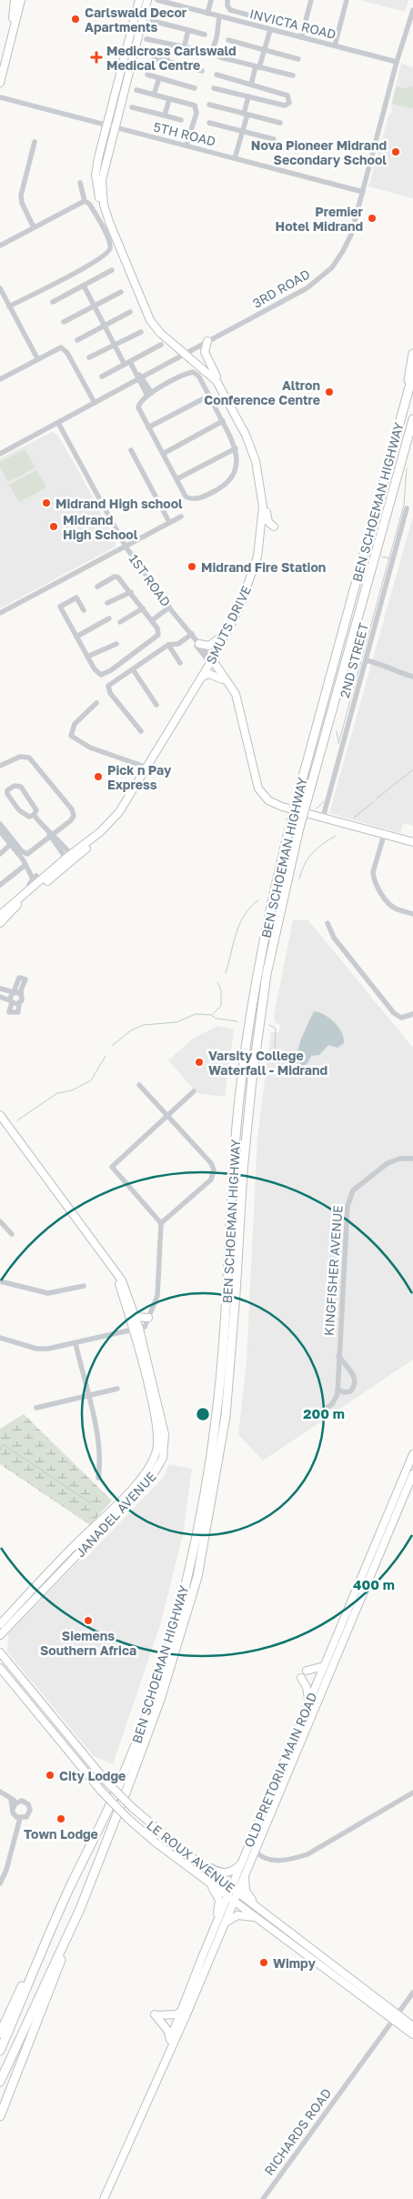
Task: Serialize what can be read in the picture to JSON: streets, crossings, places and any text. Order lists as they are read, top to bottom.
{
  "streets": {
    "highway": ["BEN SCHOEMAN HIGHWAY"],
    "main road": [
      "SMUTS DRIVE",
      "JANADEL AVENUE",
      "OLD PRETORIA MAIN ROAD",
      "LE ROUX AVENUE"
    ],
    "street": [
      "INVICTA ROAD",
      "5TH ROAD",
      "3RD ROAD",
      "1ST ROAD",
      "2ND STREET",
      "KINGFISHER AVENUE",
      "RICHARDS ROAD"
    ]
  },
  "crossings": [
    ["INVICTA ROAD", "3RD ROAD"],
    ["5TH ROAD", "3RD ROAD"],
    ["5TH ROAD", "SMUTS DRIVE"],
    ["3RD ROAD", "1ST ROAD"],
    ["3RD ROAD", "SMUTS DRIVE"],
    ["1ST ROAD", "SMUTS DRIVE"],
    ["OLD PRETORIA MAIN ROAD", "LE ROUX AVENUE"],
    ["LE ROUX AVENUE", "RICHARDS ROAD"]
  ],
  "places": {
    "other": [
      "Carlswald Decor Apartments",
      "Nova Pioneer Midrand Secondary School",
      "Premier Hotel Midrand",
      "Altron Conference Centre",
      "Midrand High school",
      "Midrand High School",
      "Midrand Fire Station",
      "Pick n Pay Express",
      "Varsity College Waterfall - Midrand",
      "Siemens Southern Africa",
      "City Lodge",
      "Town Lodge",
      "Wimpy"
    ],
    "health": ["Medicross Carlswald Medical Centre"]
  },
  "rings": ["200 m", "400 m"]
}
